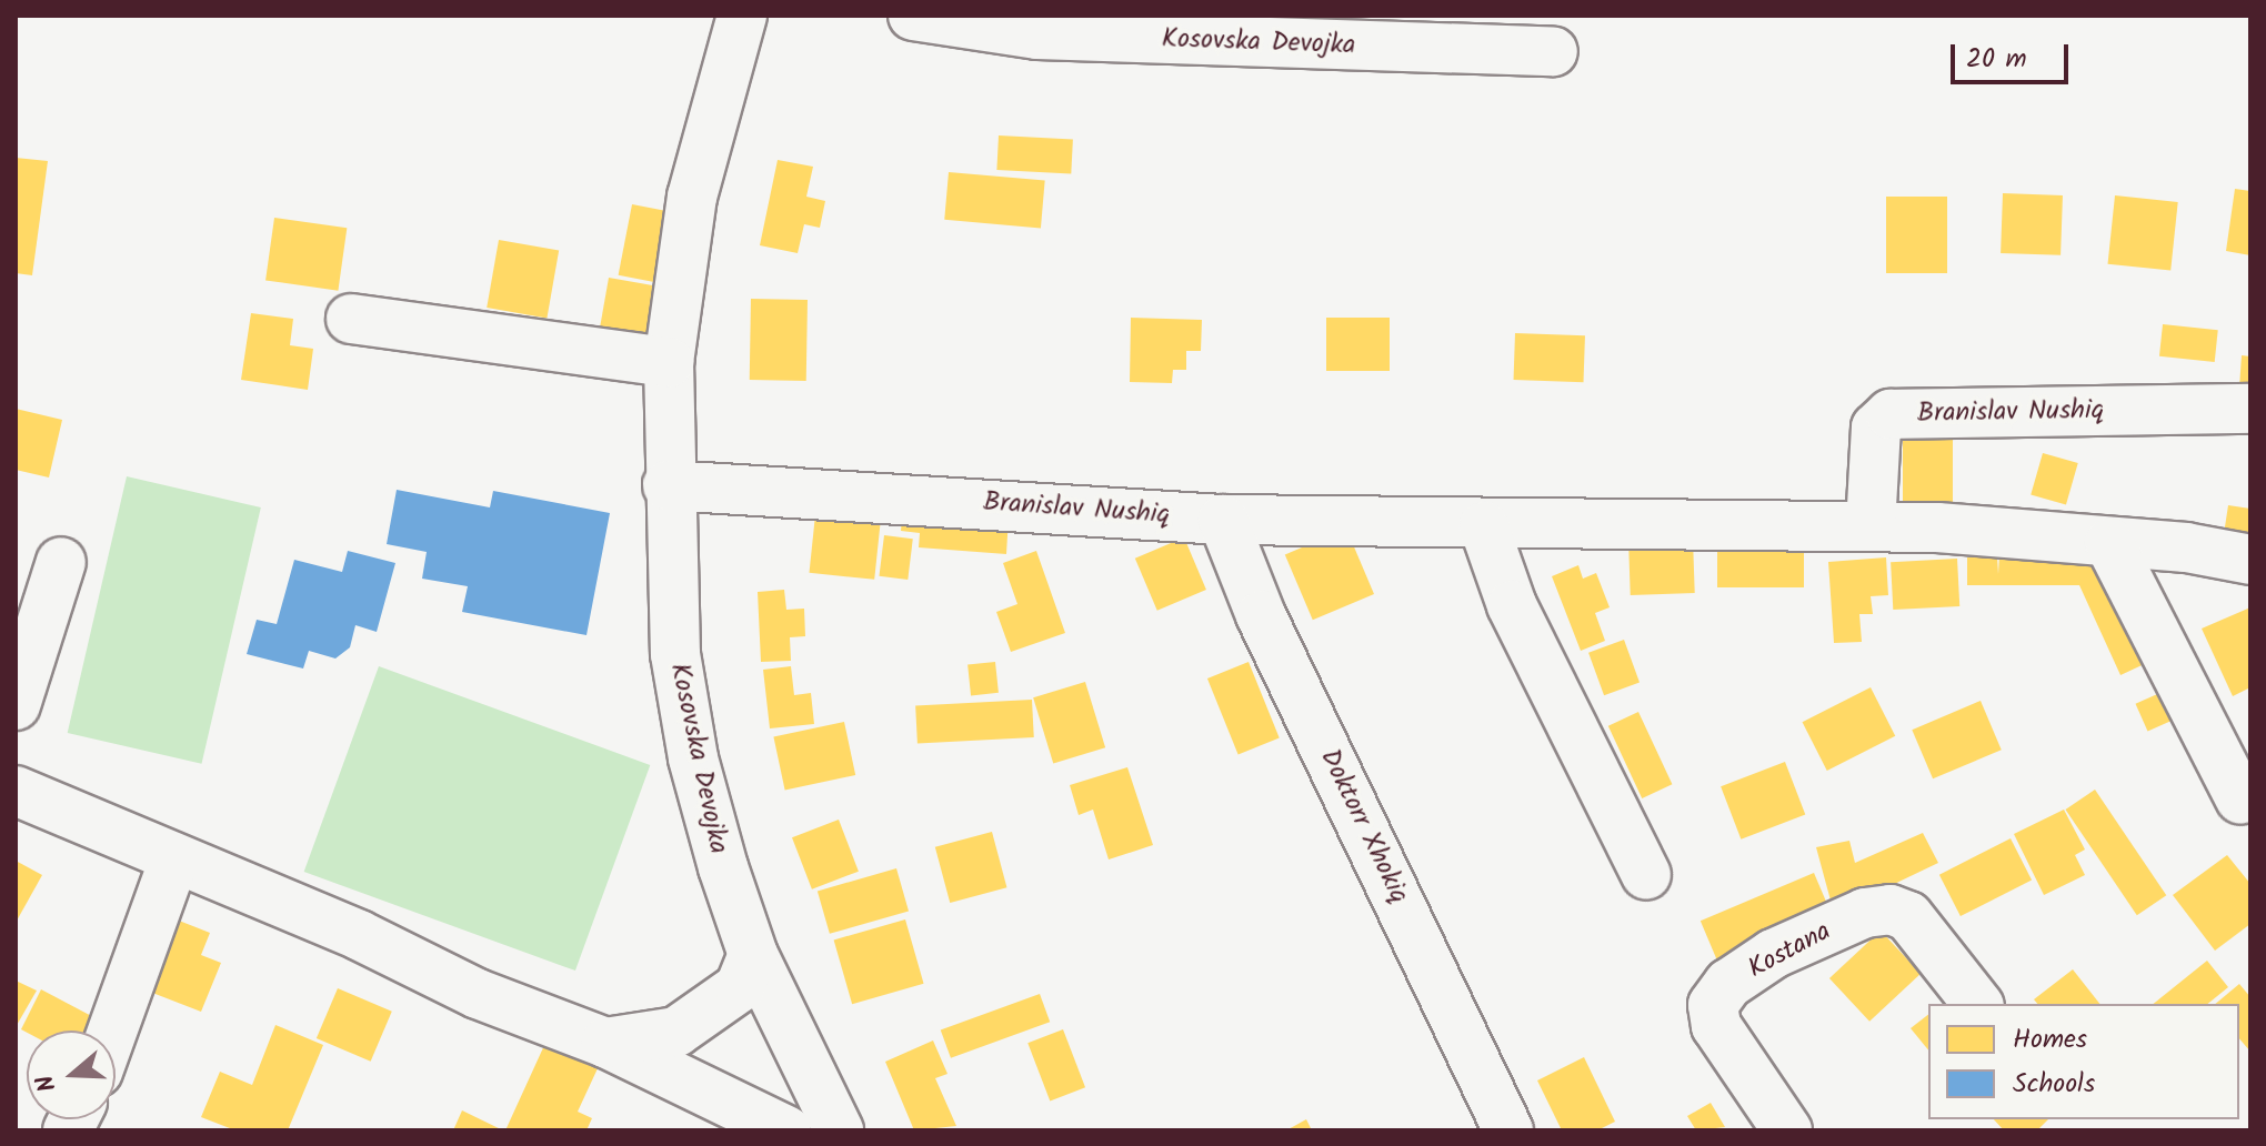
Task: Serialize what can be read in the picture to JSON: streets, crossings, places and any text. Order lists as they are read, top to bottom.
{
  "streets": {
    "street": [
      "Kosovska Devojka",
      "Branislav Nushiq",
      "Doktorr Xhokiq",
      "Kostana"
    ]
  },
  "crossings": [
    ["Kosovska Devojka", "Branislav Nushiq"],
    ["Branislav Nushiq", "Doktorr Xhokiq"]
  ],
  "legend": ["Homes", "Schools"],
  "scale_bar": "20 m",
  "north": "left"
}
